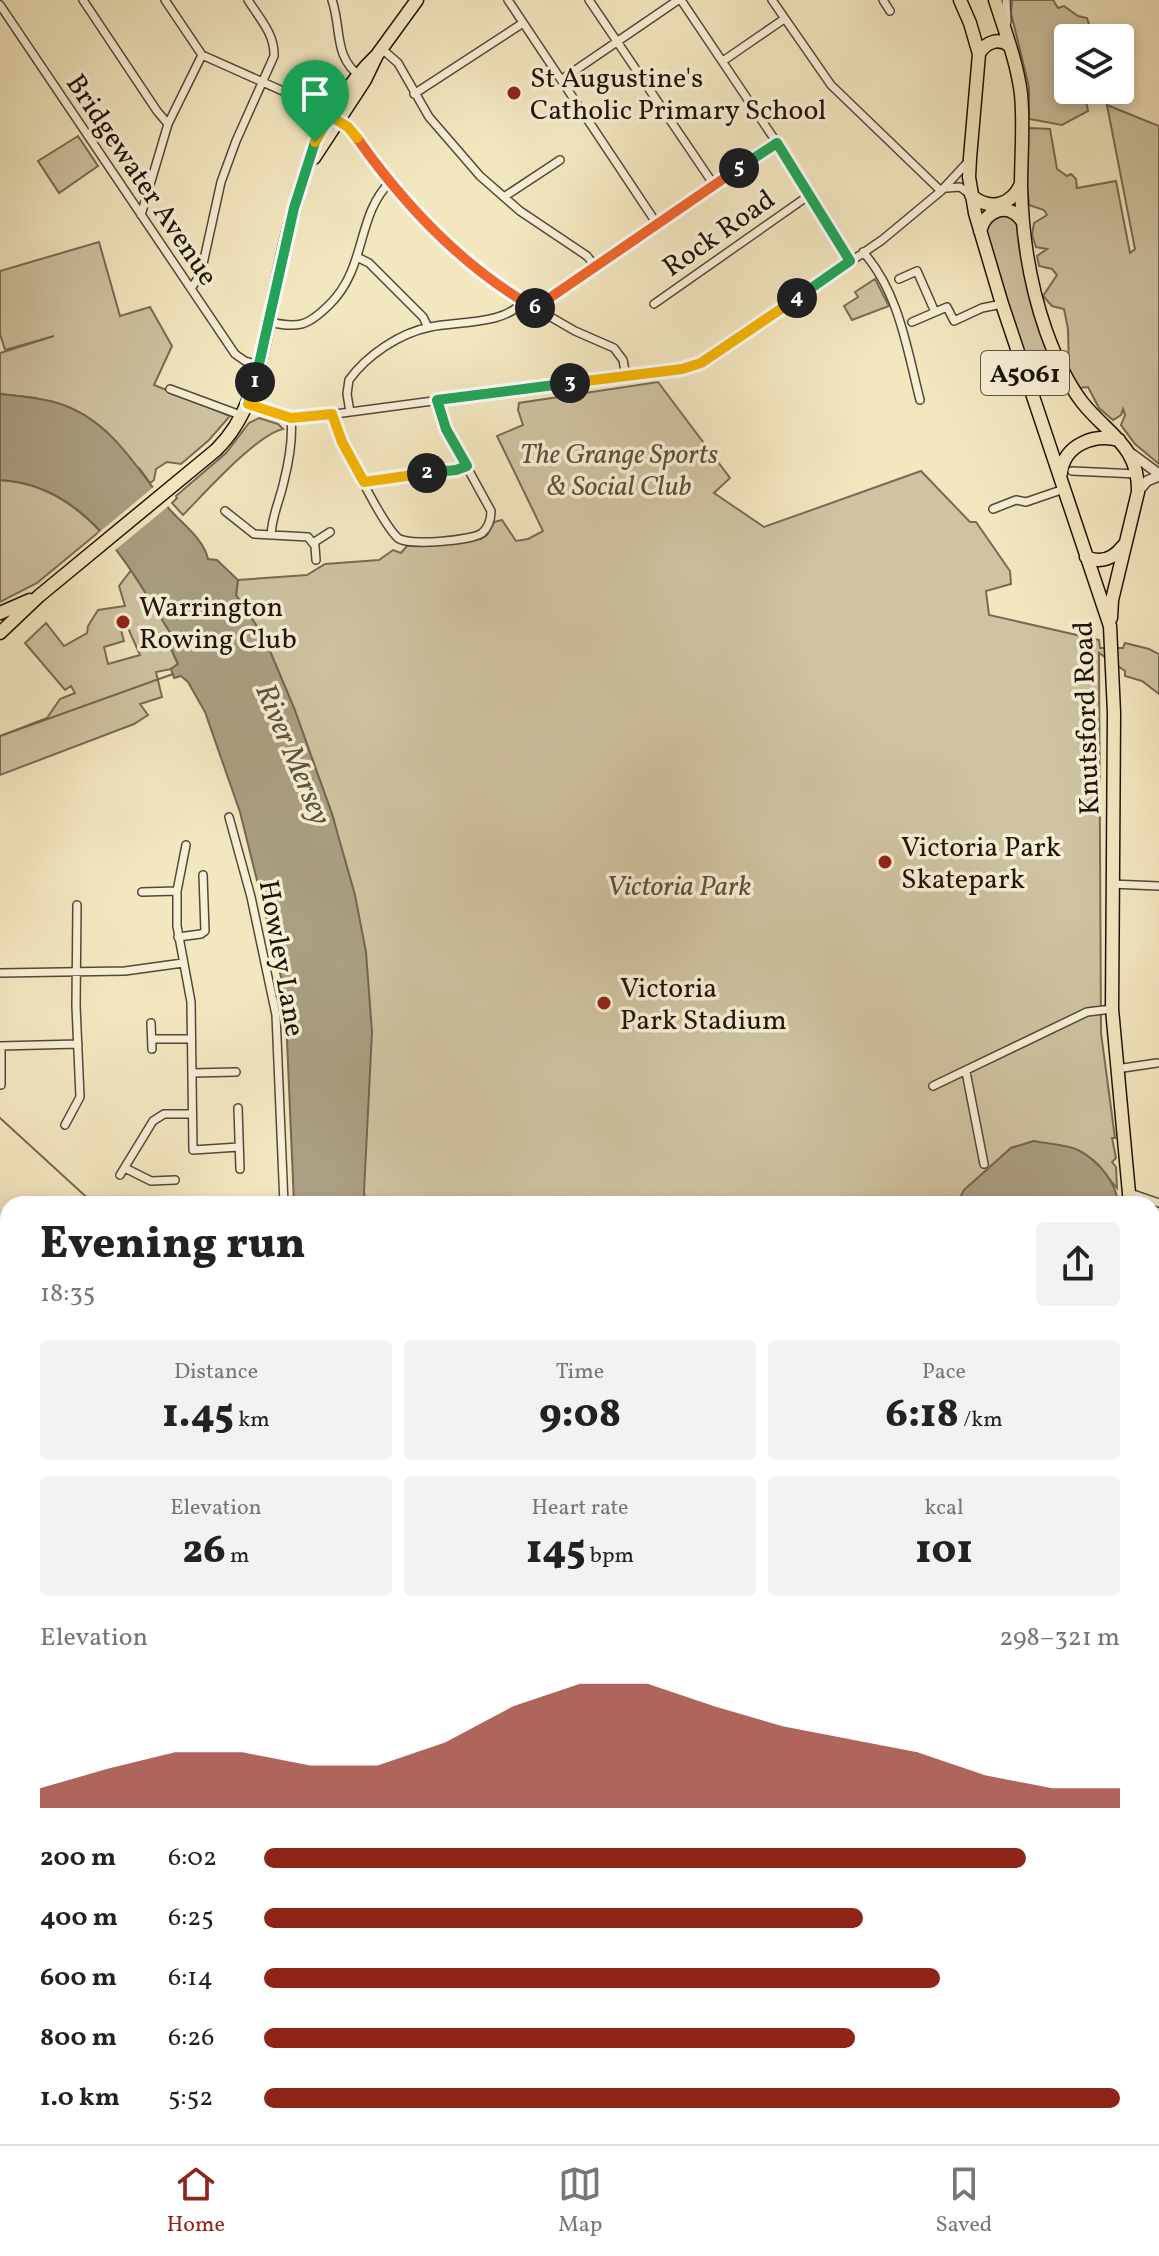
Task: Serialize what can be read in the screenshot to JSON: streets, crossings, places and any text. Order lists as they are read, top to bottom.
{
  "streets": {
    "main road": ["A5061", "Knutsford Road"],
    "street": ["Bridgewater Avenue", "Rock Road", "Howley Lane"]
  },
  "crossings": [
    ["A5061", "Knutsford Road"]
  ],
  "water": ["River Mersey"],
  "parks": ["The Grange Sports & Social Club", "Victoria Park"],
  "places": [
    "St Augustine's Catholic Primary School",
    "Warrington Rowing Club",
    "Victoria Park Skatepark",
    "Victoria Park Stadium"
  ],
  "page": {
    "pins": [
      "5",
      "4",
      "6",
      "1",
      "3",
      "2"
    ],
    "heading": ["Evening run", "18:35"],
    "stats": [
      ["Distance", "1.45 km"],
      ["Time", "9:08"],
      ["Pace", "6:18 /km"],
      ["Elevation", "26 m"],
      ["Heart rate", "145 bpm"],
      ["kcal", "101"]
    ],
    "chart": ["Elevation", "298–321 m"],
    "list": [
      {
        "name": "200 m",
        "note": "6:02"
      },
      {
        "name": "400 m",
        "note": "6:25"
      },
      {
        "name": "600 m",
        "note": "6:14"
      },
      {
        "name": "800 m",
        "note": "6:26"
      },
      {
        "name": "1.0 km",
        "note": "5:52"
      }
    ],
    "tabs": ["Home", "Map", "Saved"]
  }
}
